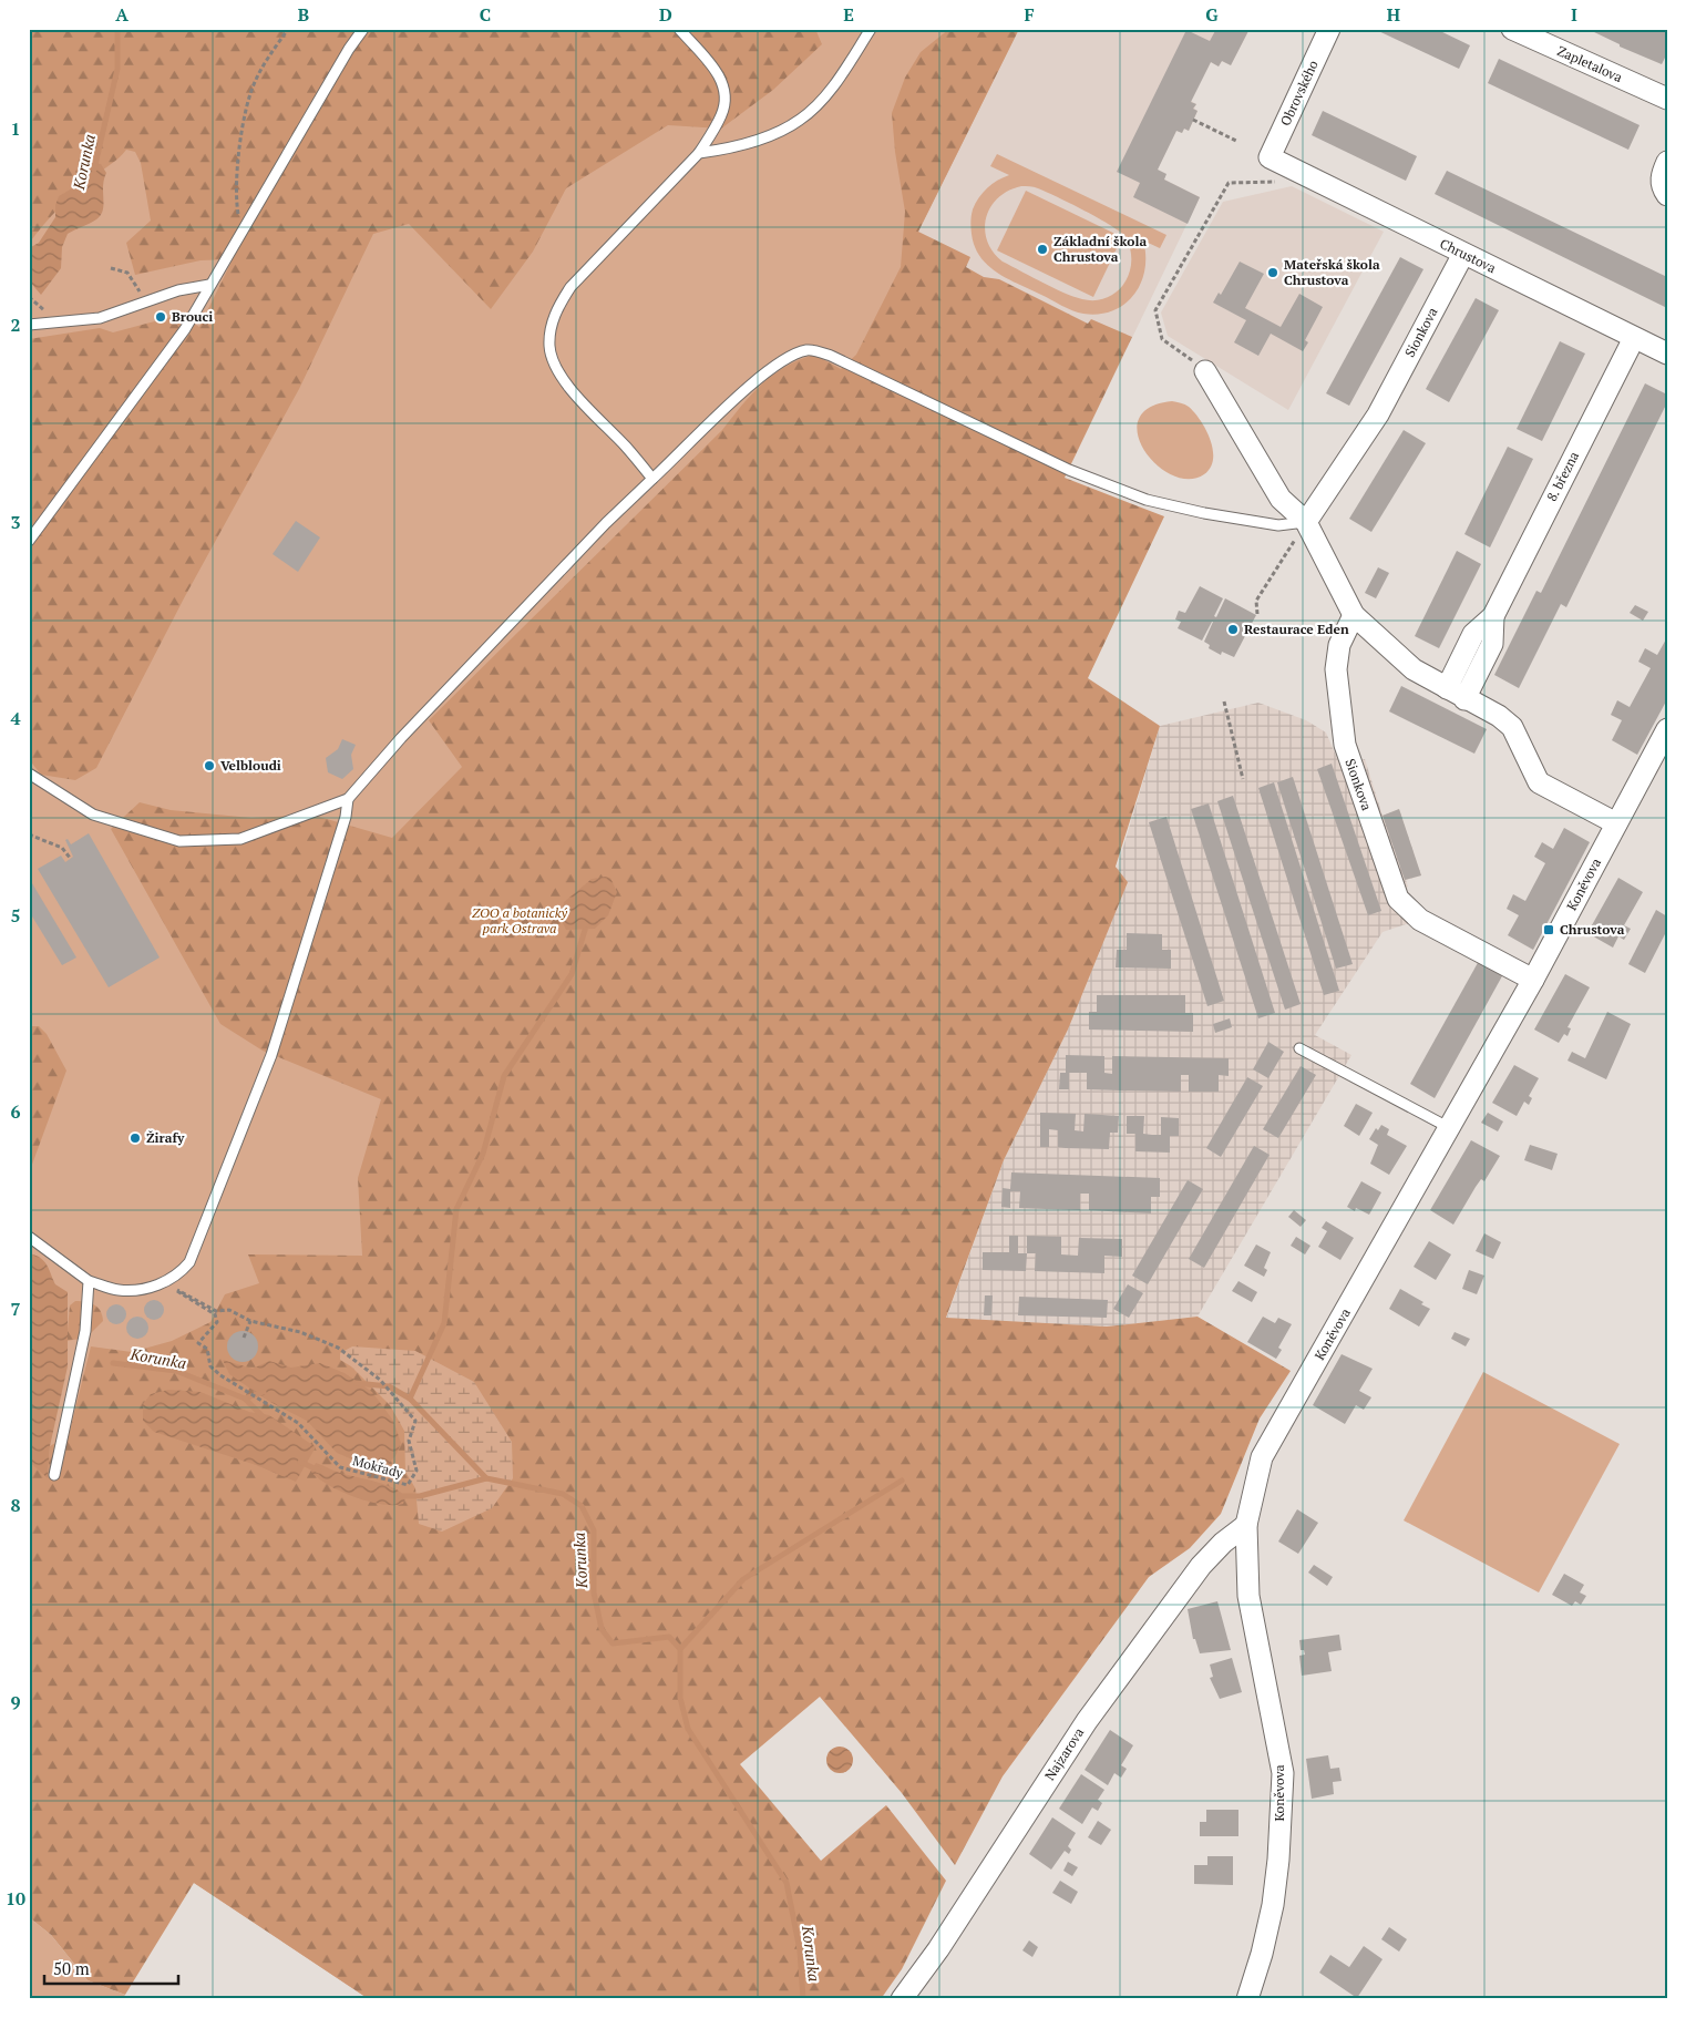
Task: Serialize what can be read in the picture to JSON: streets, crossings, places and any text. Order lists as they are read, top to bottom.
{
  "streets": {
    "street": [
      "Zapletalova",
      "Obrovského",
      "Chrustova",
      "Sionkova",
      "8. března",
      "Koněvova",
      "Najzarova"
    ],
    "path": ["Mokřady"]
  },
  "crossings": [
    ["Obrovského", "Chrustova"],
    ["Chrustova", "Sionkova"],
    ["Chrustova", "8. března"],
    ["Sionkova", "Koněvova"],
    ["Koněvova", "Najzarova"]
  ],
  "water": ["Korunka"],
  "parks": ["ZOO a botanický park Ostrava"],
  "places": {
    "other": [
      "Základní škola Chrustova",
      "Mateřská škola Chrustova",
      "Brouci",
      "Restaurace Eden",
      "Velbloudi",
      "Žirafy"
    ],
    "transit": ["Chrustova"]
  },
  "scale_bar": "50 m",
  "grid": {
    "columns": [
      "A",
      "B",
      "C",
      "D",
      "E",
      "F",
      "G",
      "H",
      "I"
    ],
    "rows": [
      "1",
      "2",
      "3",
      "4",
      "5",
      "6",
      "7",
      "8",
      "9",
      "10"
    ]
  }
}
